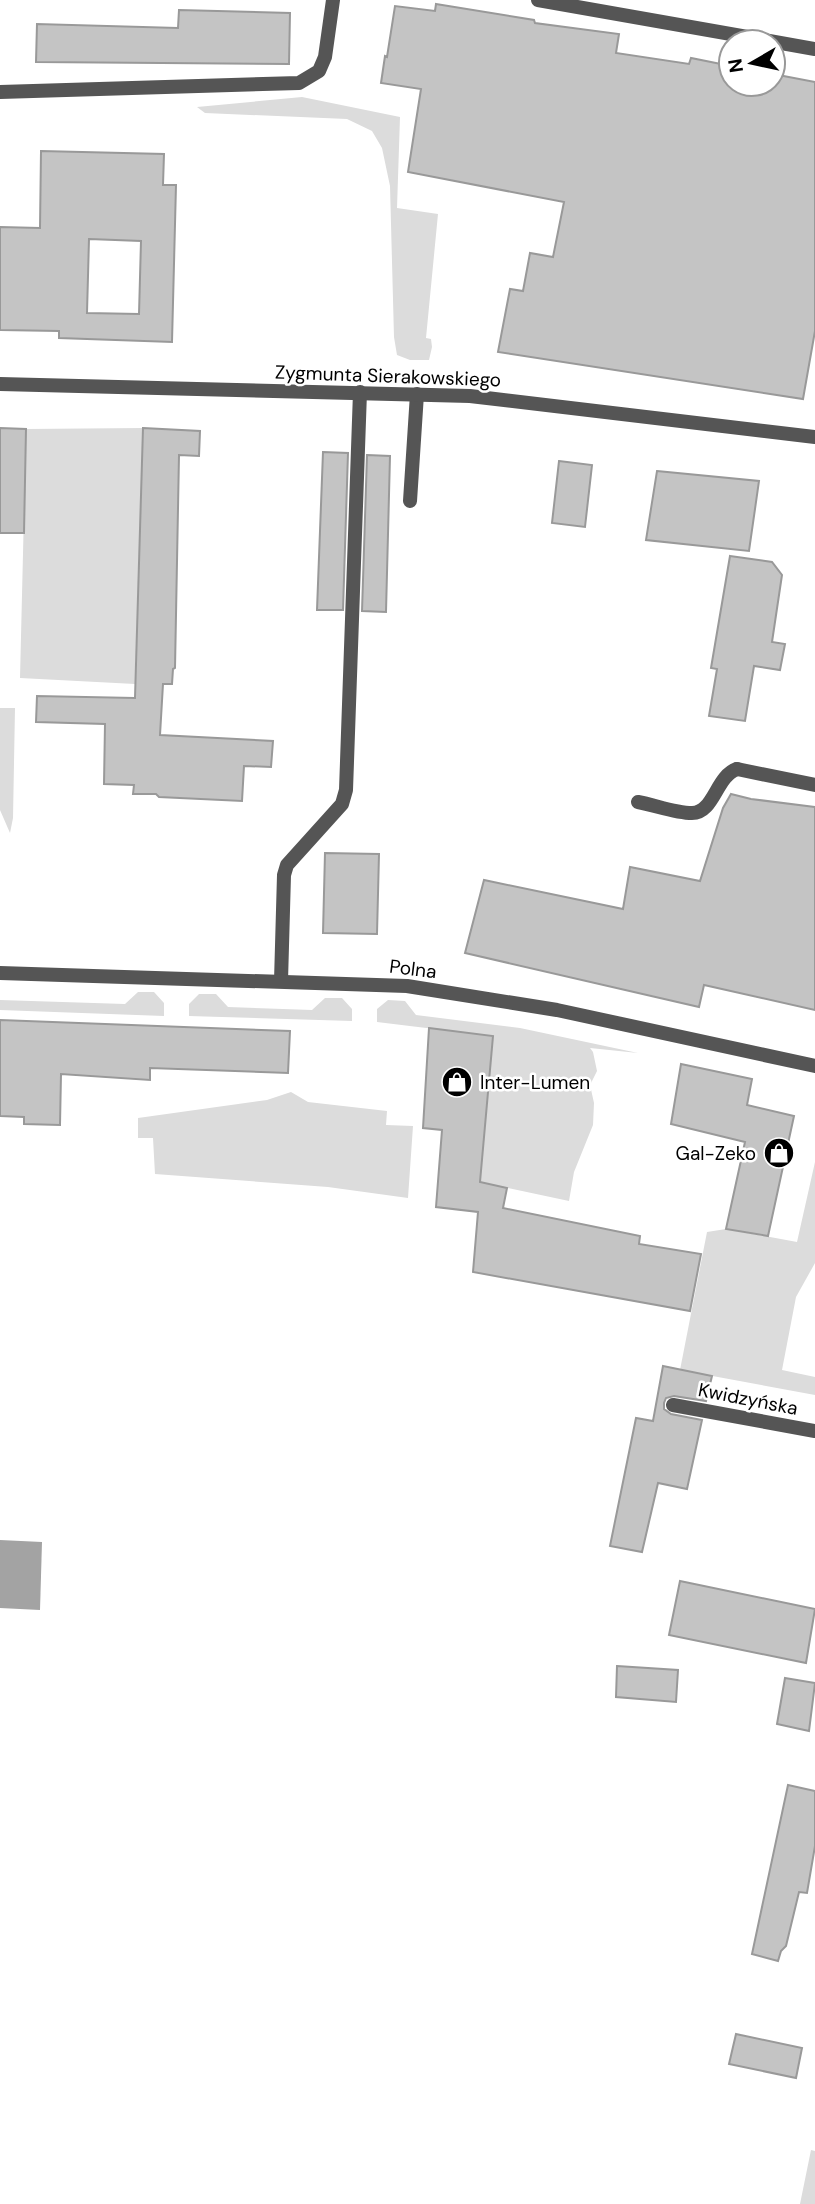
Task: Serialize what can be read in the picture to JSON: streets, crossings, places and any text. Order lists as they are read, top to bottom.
{
  "streets": {
    "street": ["Zygmunta Sierakowskiego", "Polna", "Kwidzyńska"]
  },
  "places": {
    "shop": ["Inter-Lumen", "Gal-Zeko"]
  },
  "north": "left"
}
